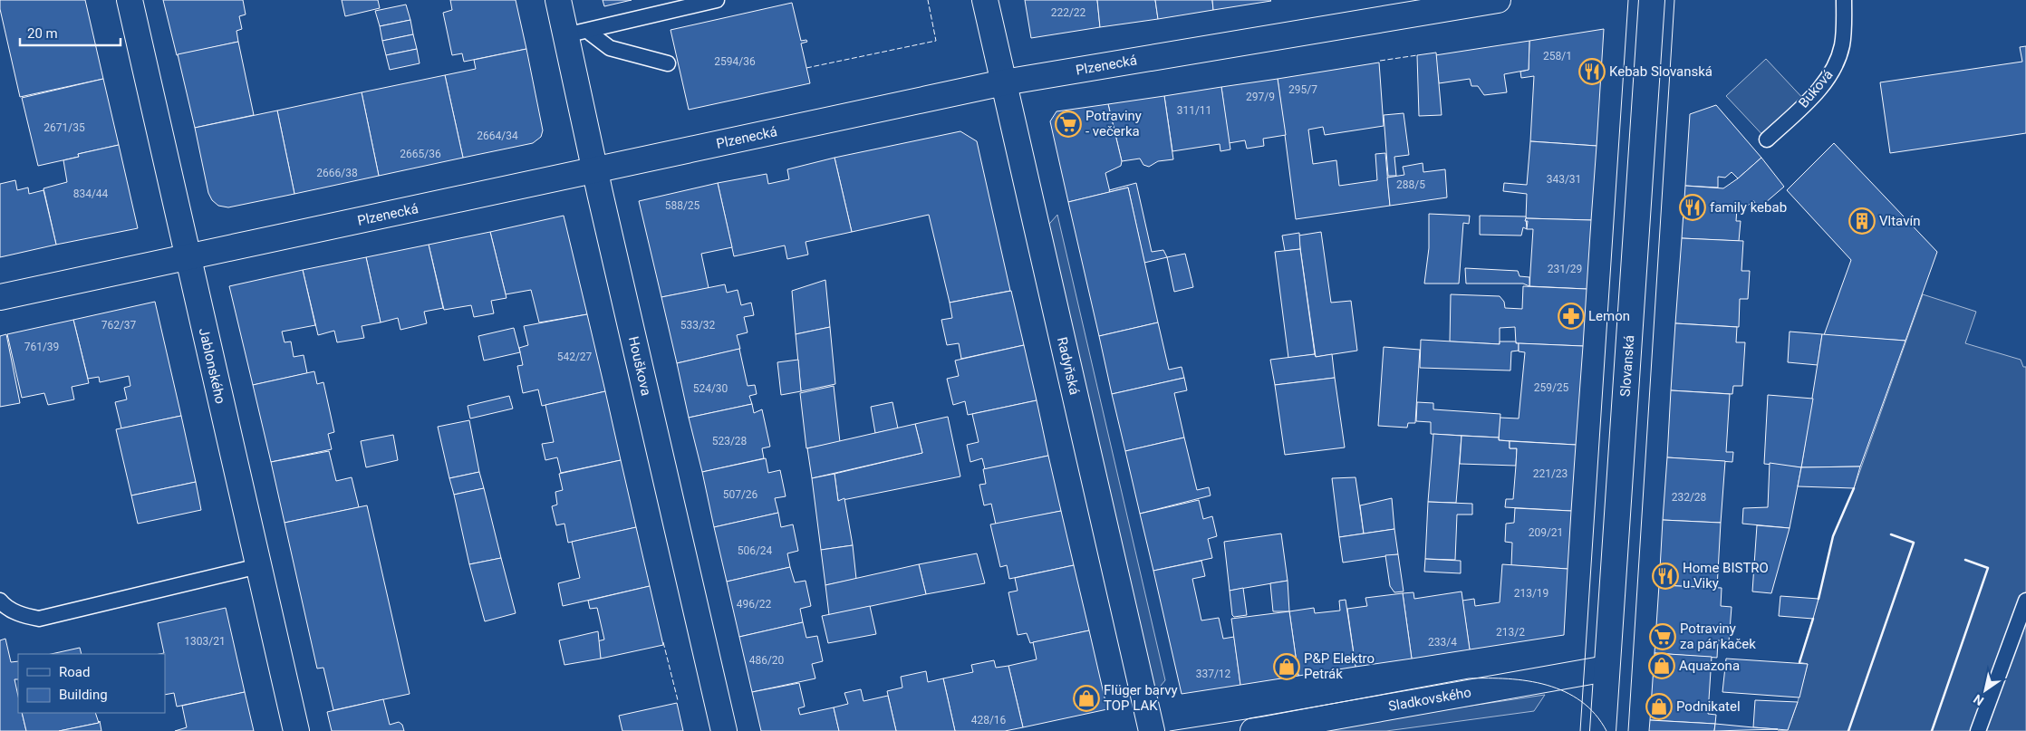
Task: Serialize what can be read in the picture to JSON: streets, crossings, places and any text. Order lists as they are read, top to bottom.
{
  "streets": {
    "street": [
      "Plzenecká",
      "Jablonského",
      "Houškova",
      "Radyňská",
      "Slovanská",
      "Sladkovského"
    ],
    "lane": ["Buková"]
  },
  "crossings": [
    ["Plzenecká", "Jablonského"],
    ["Plzenecká", "Houškova"],
    ["Plzenecká", "Radyňská"],
    ["Slovanská", "Sladkovského"]
  ],
  "places": {
    "restaurant": ["Kebab Slovanská", "family kebab", "Home BISTRO u Viky"],
    "supermarket": ["Potraviny - večerka", "Potraviny za pár kaček"],
    "building": ["Vltavín"],
    "pharmacy": ["Lemon"],
    "shop": [
      "Aquazona",
      "P&P Elektro Petrák",
      "Flüger barvy TOP LAK",
      "Podnikatel"
    ]
  },
  "house_numbers": [
    "222/22",
    "258/1",
    "2594/36",
    "295/7",
    "297/9",
    "311/11",
    "2671/35",
    "2664/34",
    "2665/36",
    "2666/38",
    "343/31",
    "288/5",
    "834/44",
    "588/25",
    "231/29",
    "762/37",
    "533/32",
    "761/39",
    "542/27",
    "259/25",
    "524/30",
    "523/28",
    "221/23",
    "507/26",
    "232/28",
    "209/21",
    "506/24",
    "213/19",
    "496/22",
    "213/2",
    "1303/21",
    "233/4",
    "486/20",
    "337/12",
    "428/16"
  ],
  "legend": ["Road", "Building"],
  "scale_bar": "20 m",
  "north": "bottom left"
}
